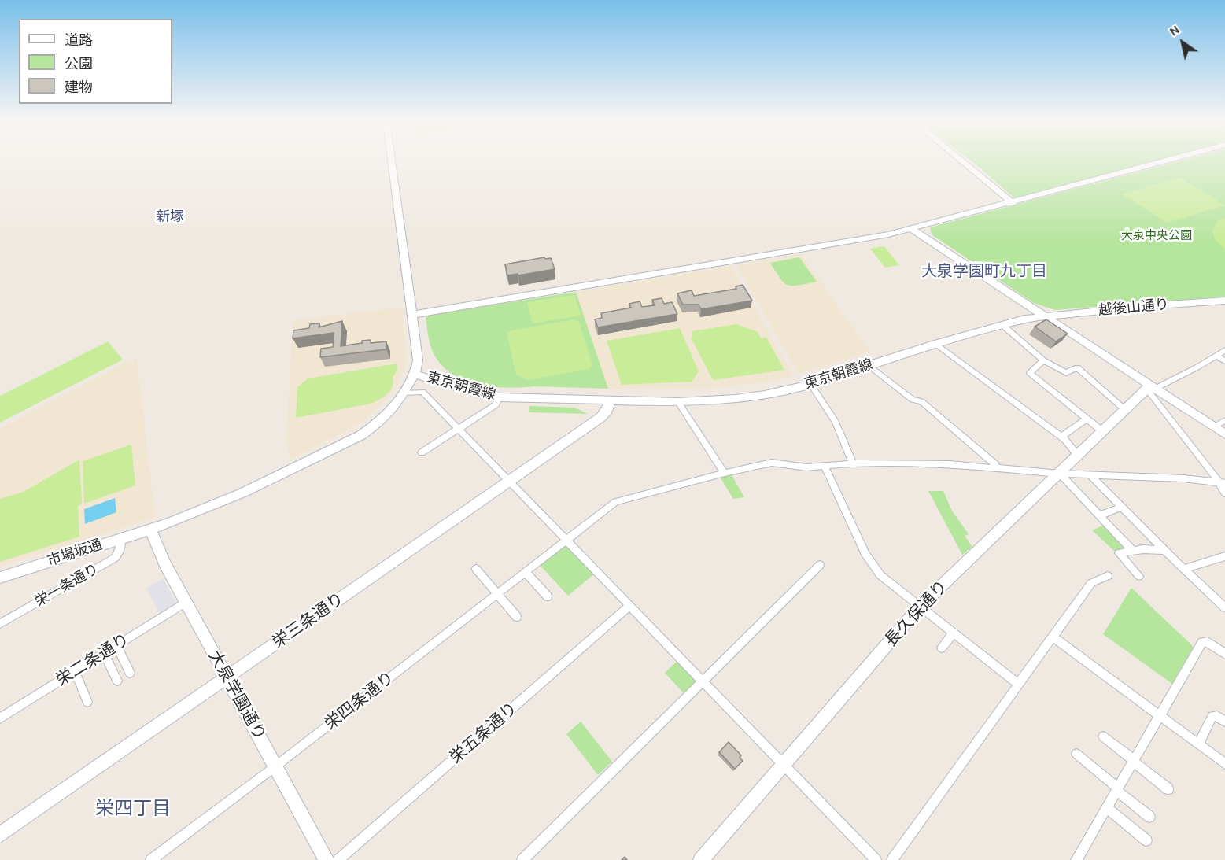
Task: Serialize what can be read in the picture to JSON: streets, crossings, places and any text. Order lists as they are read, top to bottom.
{
  "streets": {
    "street": [
      "越後山通り",
      "東京朝霞線",
      "市場坂通",
      "栄一条通り",
      "長久保通り",
      "栄三条通り",
      "栄二条通り",
      "大泉学園通り",
      "栄四条通り",
      "栄五条通り"
    ]
  },
  "crossings": [
    ["越後山通り", "東京朝霞線"],
    ["東京朝霞線", "市場坂通"],
    ["東京朝霞線", "栄三条通り"],
    ["東京朝霞線", "大泉学園通り"],
    ["市場坂通", "栄一条通り"],
    ["市場坂通", "大泉学園通り"],
    ["長久保通り", "栄四条通り"],
    ["栄三条通り", "大泉学園通り"],
    ["栄二条通り", "大泉学園通り"],
    ["大泉学園通り", "栄四条通り"]
  ],
  "districts": ["新塚", "大泉学園町九丁目", "栄四丁目"],
  "parks": ["大泉中央公園"],
  "legend": ["道路", "公園", "建物"],
  "north": "top left"
}
